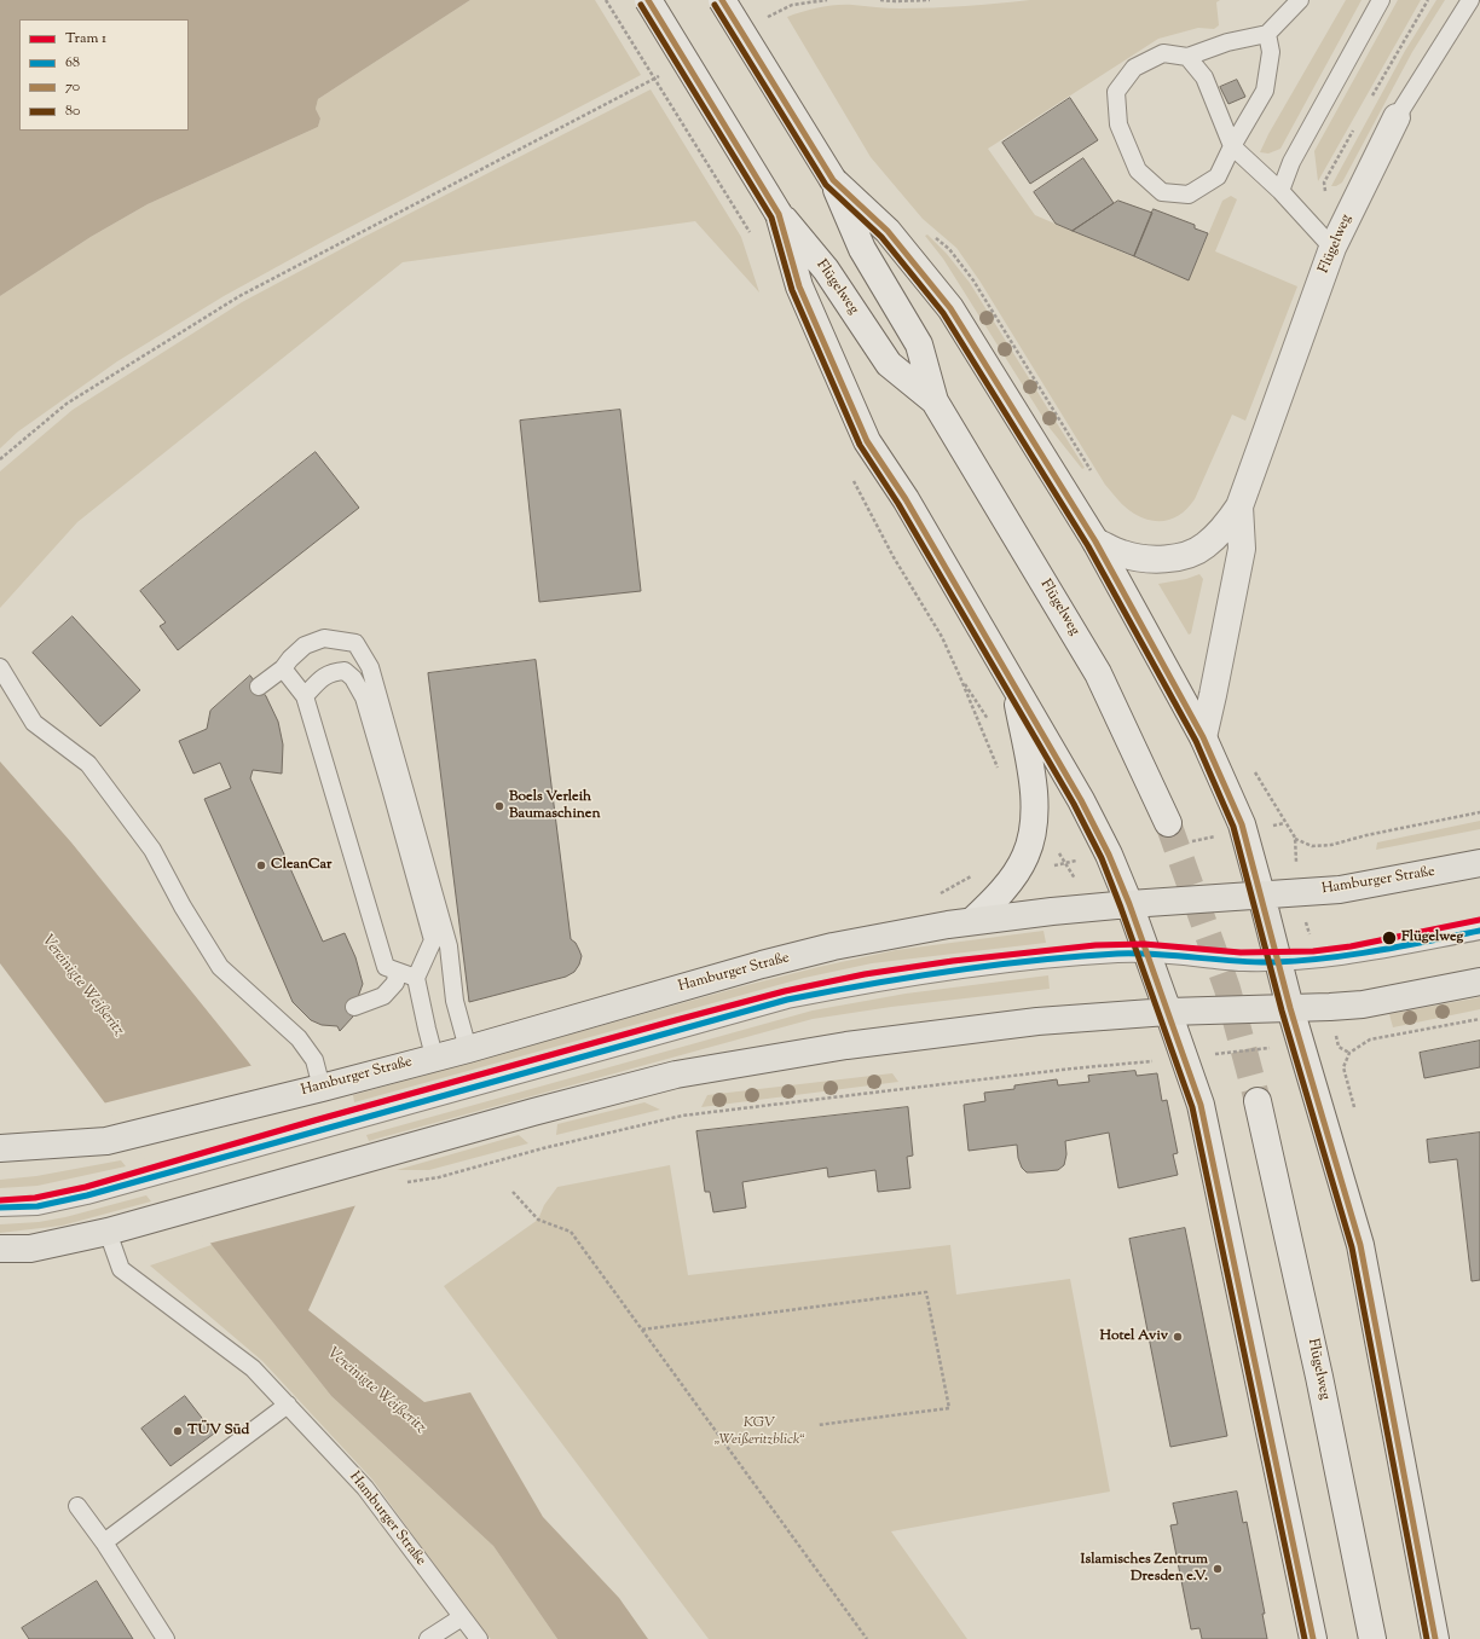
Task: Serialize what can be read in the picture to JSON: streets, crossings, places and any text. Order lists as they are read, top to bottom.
{
  "streets": {
    "main road": ["Flügelweg", "Hamburger Straße"]
  },
  "water": ["Vereinigte Weißeritz"],
  "parks": ["KGV „Weißeritzblick“"],
  "places": [
    "Boels Verleih Baumaschinen",
    "CleanCar",
    "Flügelweg",
    "Hotel Aviv",
    "TÜV Süd",
    "Islamisches Zentrum Dresden e.V."
  ],
  "lines": [
    "transit line 70",
    "transit line 80",
    "tram line 1",
    "transit line 68"
  ],
  "legend": [
    "Tram 1",
    "68",
    "70",
    "80"
  ]
}
